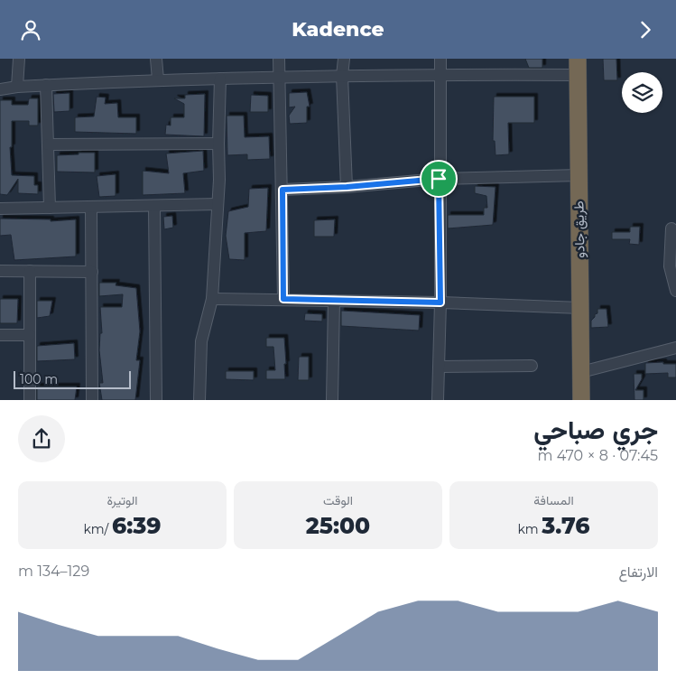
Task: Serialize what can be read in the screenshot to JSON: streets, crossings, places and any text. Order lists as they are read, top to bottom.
{
  "streets": {
    "highway": ["طريق جادو"]
  },
  "scale_bar": "100 m",
  "page": {
    "header": "Kadence",
    "scale": "100 m",
    "heading": ["جري صباحي", "07:45 · 8 × 470 m"],
    "stats": [
      ["المسافة", "3.76 km"],
      ["الوقت", "25:00"],
      ["الوتيرة", "6:39 /km"]
    ],
    "chart": ["الارتفاع", "129–134 m"]
  }
}
